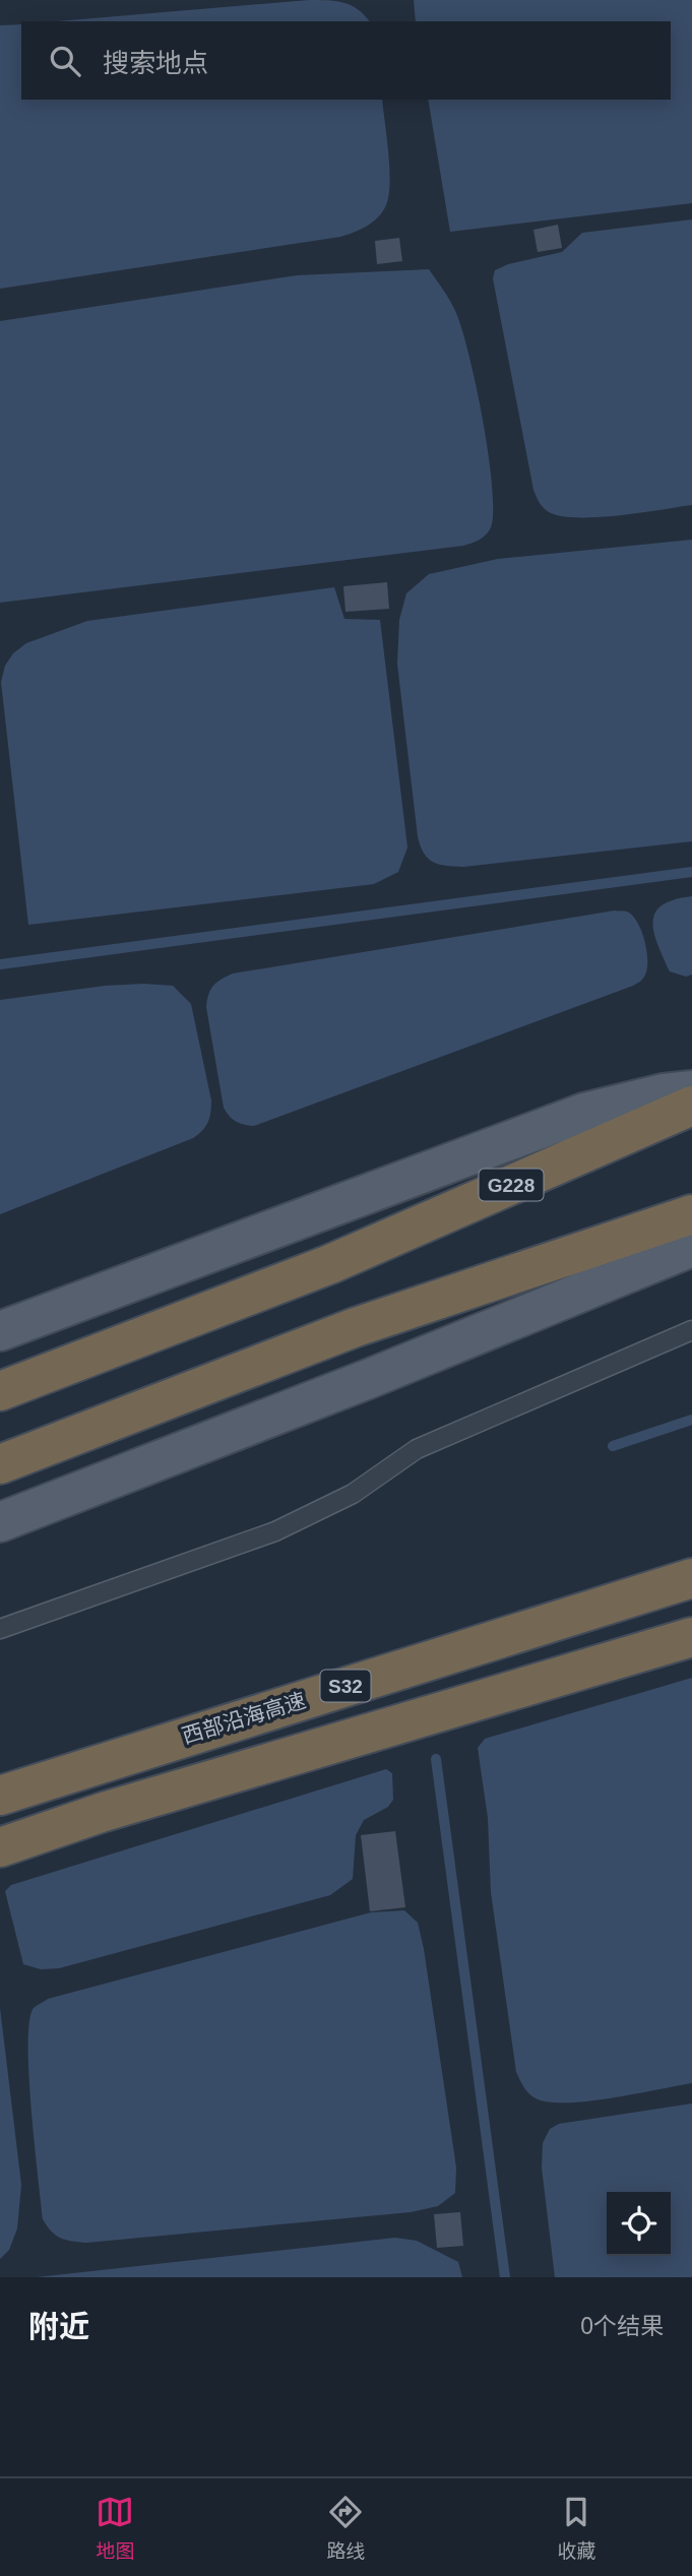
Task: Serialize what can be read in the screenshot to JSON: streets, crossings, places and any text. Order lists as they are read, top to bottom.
{
  "streets": {
    "highway": ["G228", "S32", "西部沿海高速"]
  },
  "page": {
    "search": "搜索地点",
    "heading": ["附近", "0个结果"],
    "nav": ["地图", "路线", "收藏"]
  }
}
